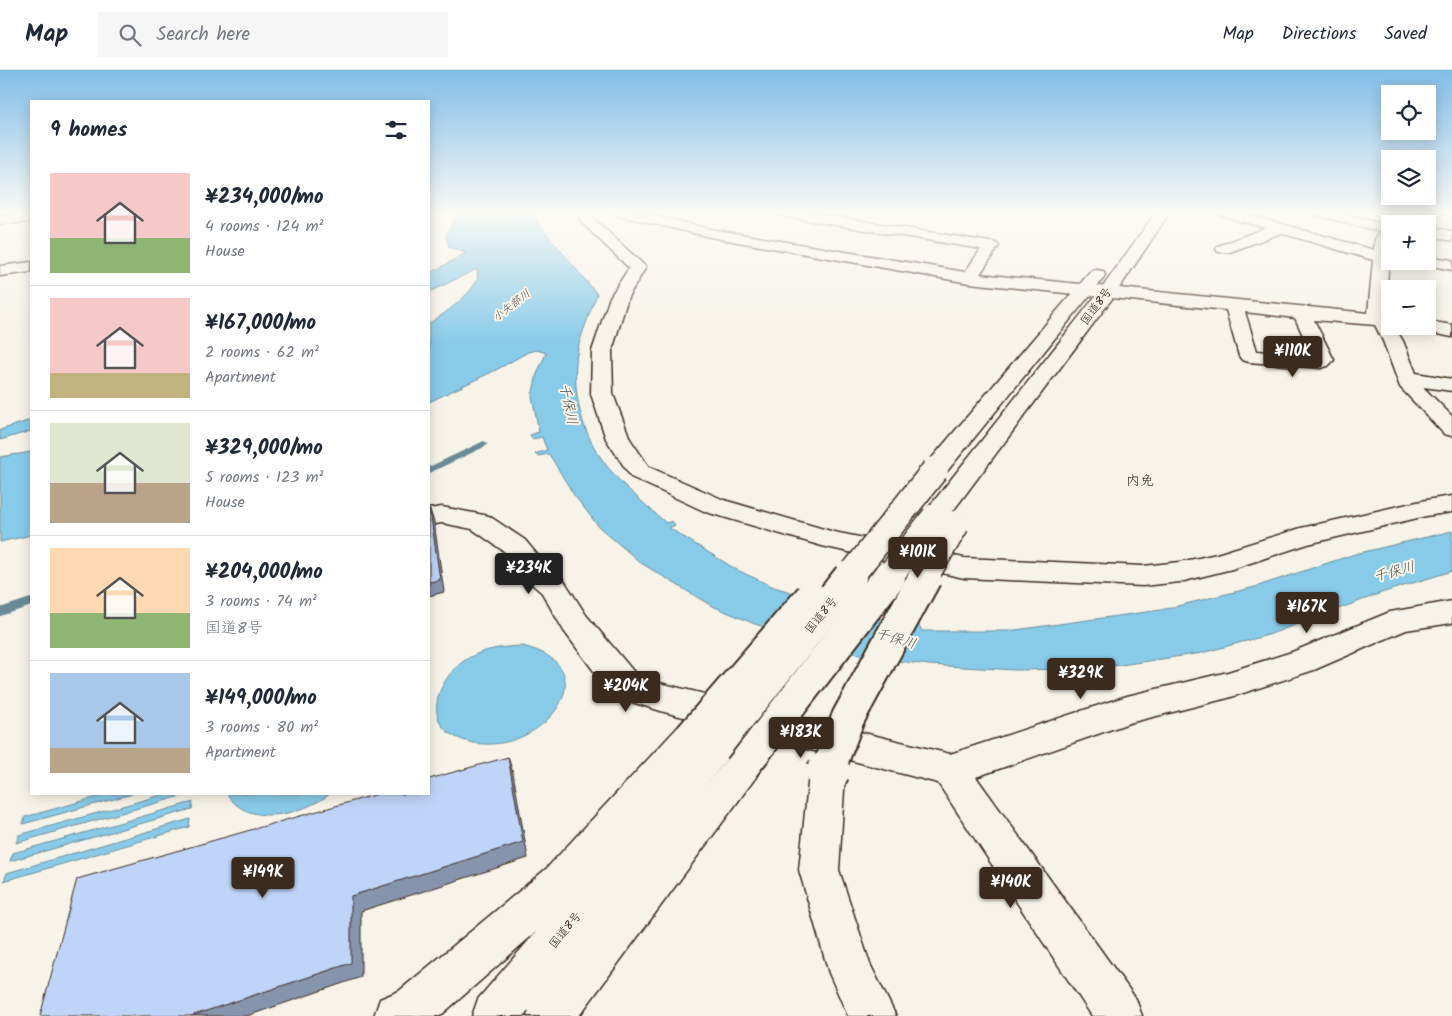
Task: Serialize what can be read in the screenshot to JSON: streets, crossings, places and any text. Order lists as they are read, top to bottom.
{
  "streets": {
    "main road": ["国道8号"]
  },
  "districts": ["内免"],
  "water": ["小矢部川", "千保川"],
  "page": {
    "header": "Map",
    "search": "Search here",
    "nav": ["Map", "Directions", "Saved"],
    "map_buttons": ["+", "−"],
    "heading": "9 homes",
    "list": [
      {
        "name": "¥234,000/mo",
        "note": "4 rooms · 124 m² · House"
      },
      {
        "name": "¥167,000/mo",
        "note": "2 rooms · 62 m² · Apartment"
      },
      {
        "name": "¥329,000/mo",
        "note": "5 rooms · 123 m² · House"
      },
      {
        "name": "¥204,000/mo",
        "note": "3 rooms · 74 m² · 国道8号"
      },
      {
        "name": "¥149,000/mo",
        "note": "3 rooms · 80 m² · Apartment"
      }
    ],
    "price": [
      "¥110K",
      "¥101K",
      "¥234K",
      "¥167K",
      "¥329K",
      "¥204K",
      "¥183K",
      "¥149K",
      "¥140K"
    ]
  }
}
